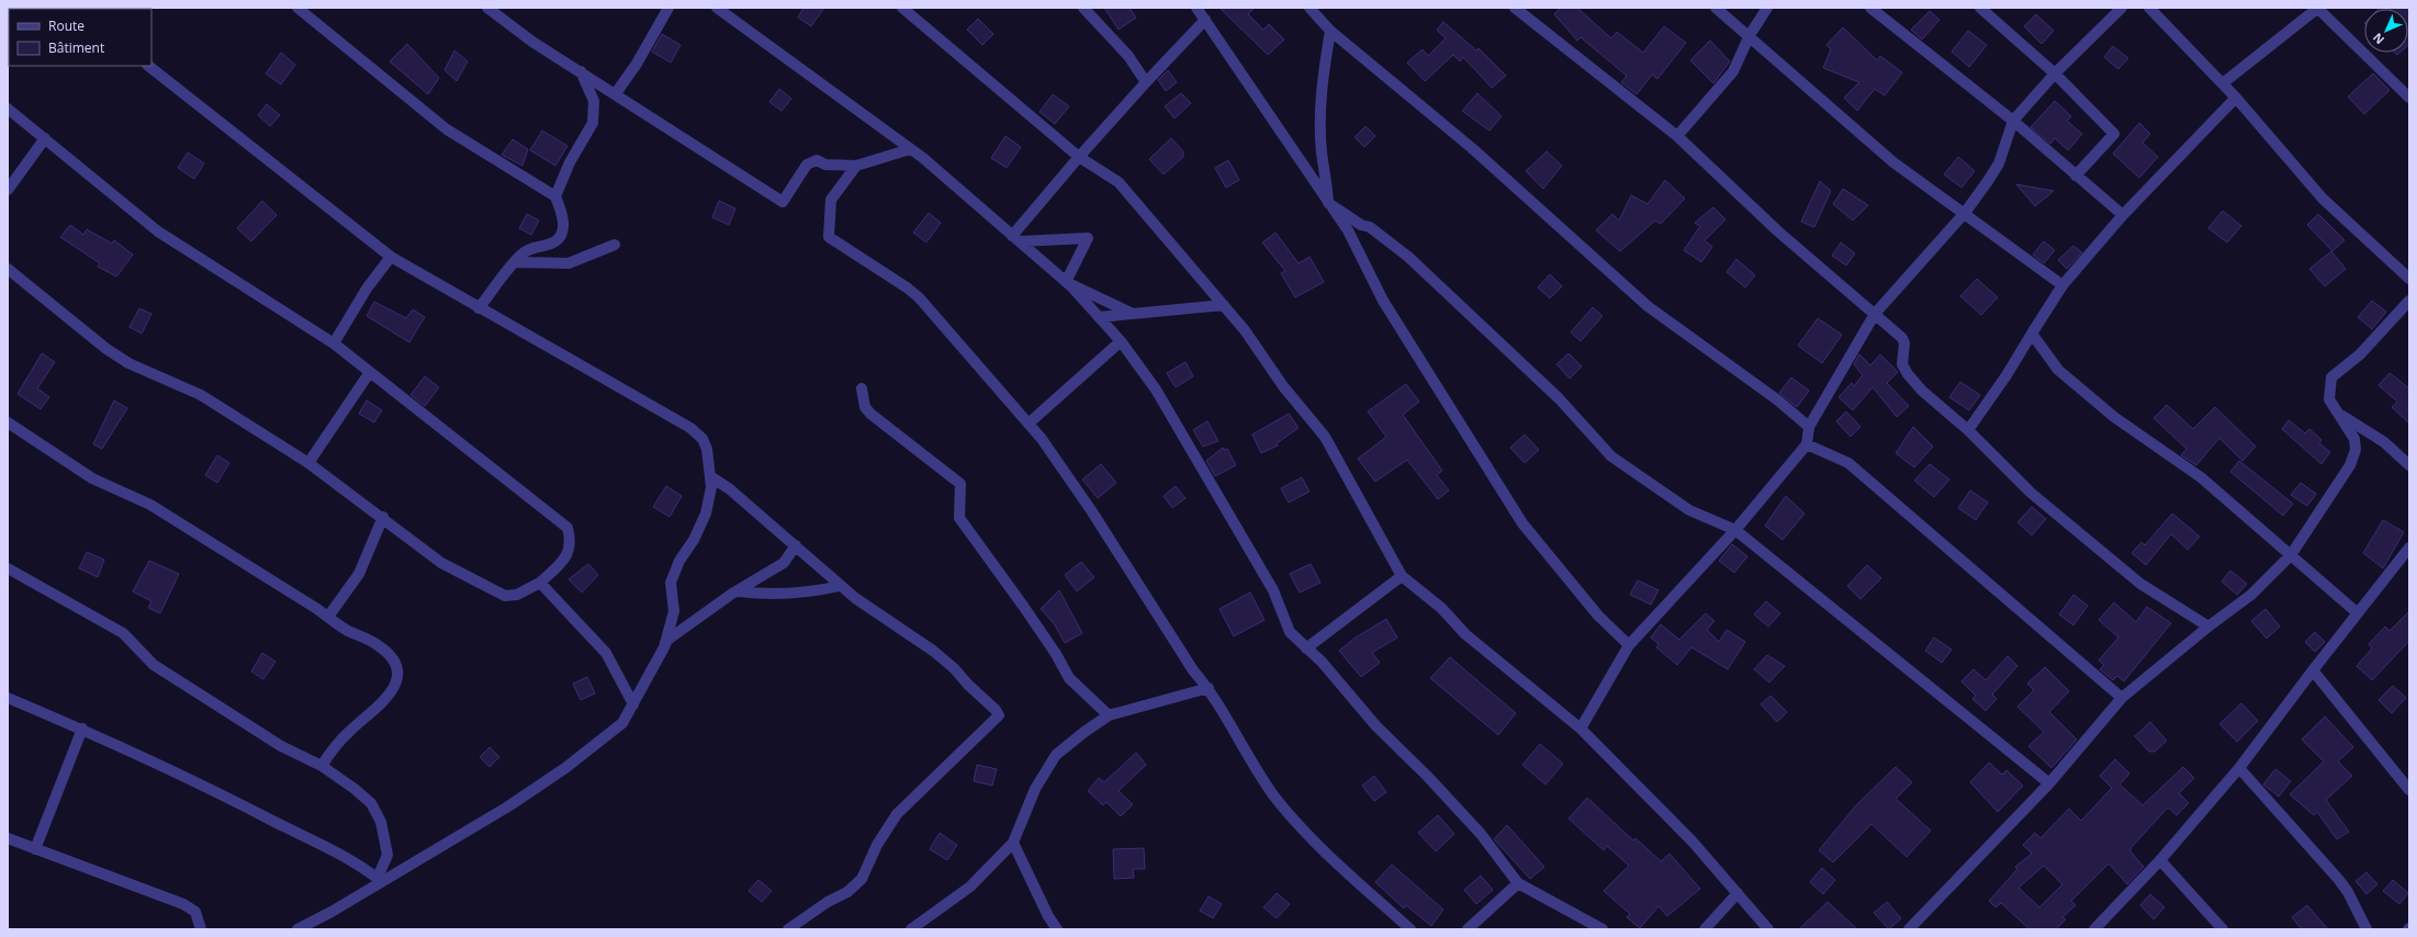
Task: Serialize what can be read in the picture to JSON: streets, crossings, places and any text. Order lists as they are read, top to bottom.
{
  "legend": ["Route", "Bâtiment"],
  "north": "bottom left"
}
